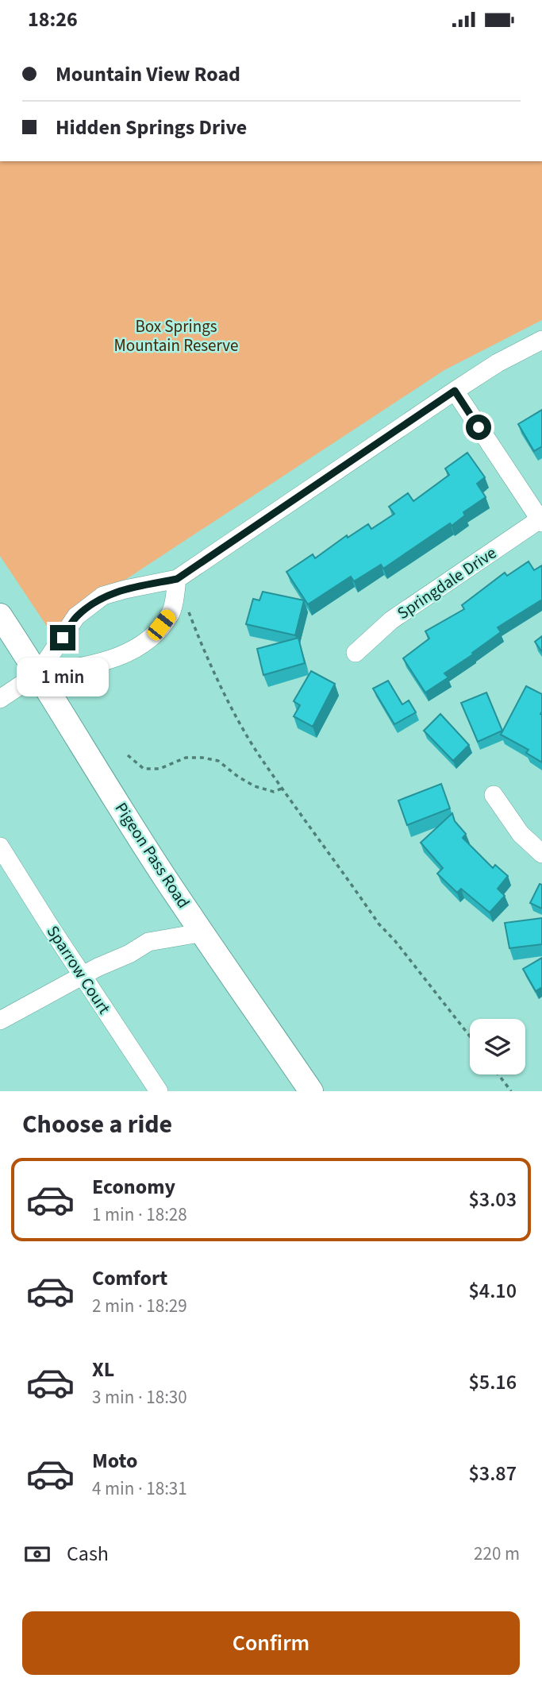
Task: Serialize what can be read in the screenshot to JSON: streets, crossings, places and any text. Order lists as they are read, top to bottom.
{
  "streets": {
    "main road": ["Pigeon Pass Road"],
    "street": ["Springdale Drive", "Sparrow Court"]
  },
  "parks": ["Box Springs Mountain Reserve"],
  "page": {
    "status": "18:26",
    "banner": ["Mountain View Road", "Hidden Springs Drive"],
    "bubble": "1 min",
    "heading": "Choose a ride",
    "list": [
      {
        "name": "Economy",
        "note": "1 min · 18:28",
        "value": "$3.03"
      },
      {
        "name": "Comfort",
        "note": "2 min · 18:29",
        "value": "$4.10"
      },
      {
        "name": "XL",
        "note": "3 min · 18:30",
        "value": "$5.16"
      },
      {
        "name": "Moto",
        "note": "4 min · 18:31",
        "value": "$3.87"
      }
    ],
    "pay": ["Cash", "220 m"],
    "buttons": "Confirm"
  }
}
